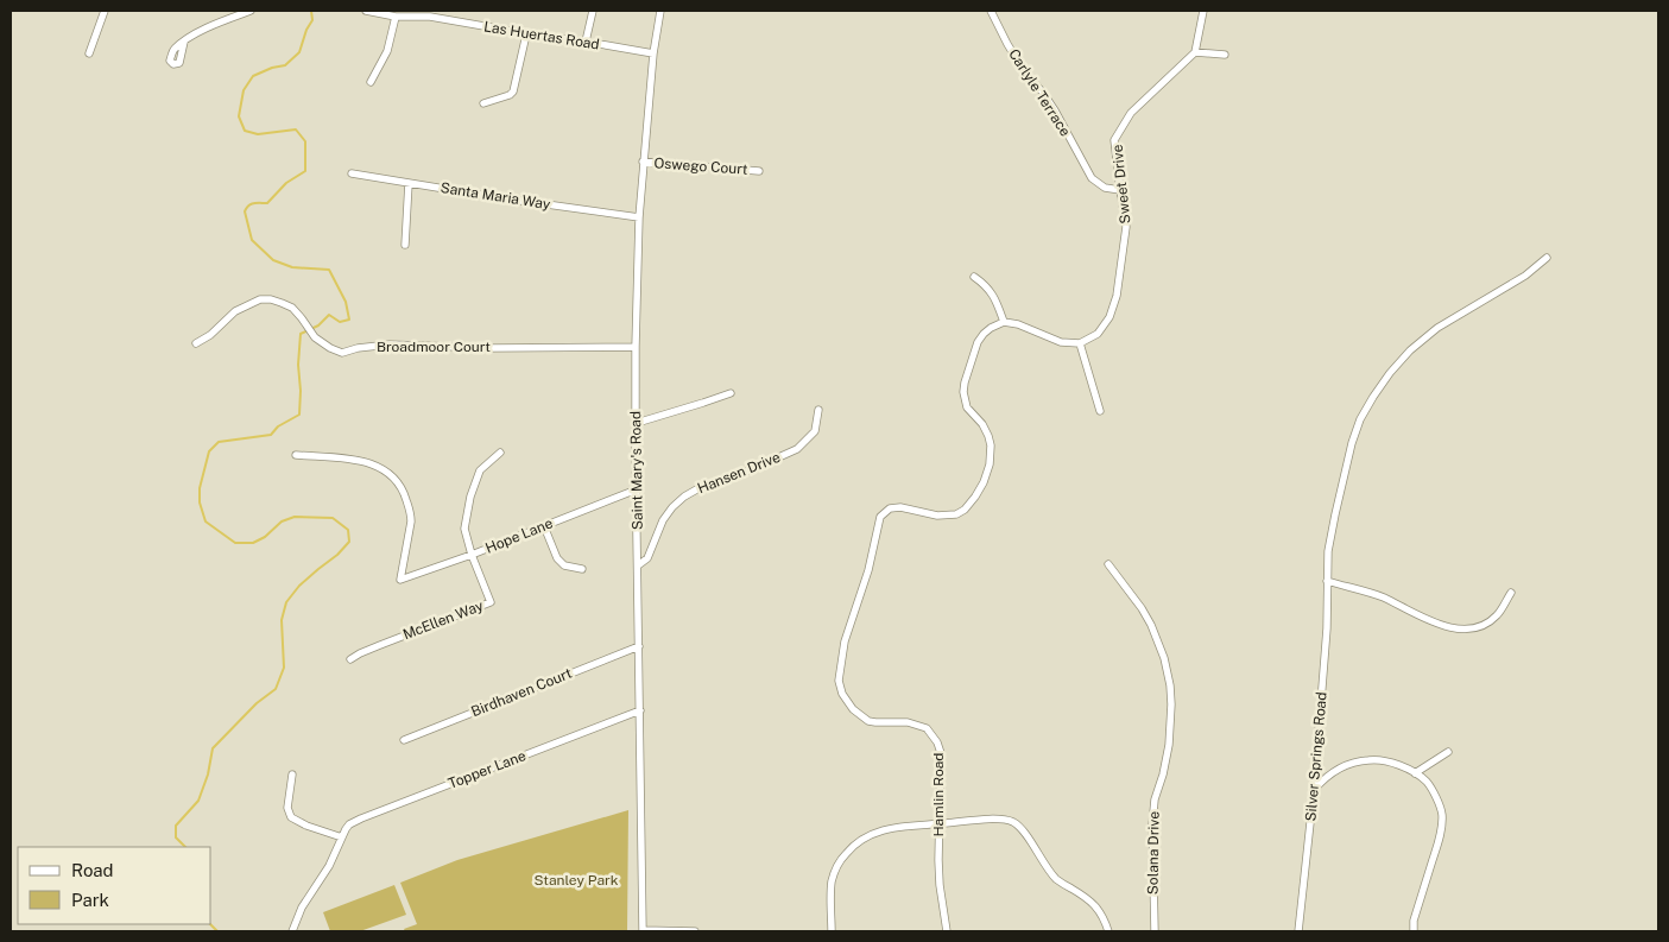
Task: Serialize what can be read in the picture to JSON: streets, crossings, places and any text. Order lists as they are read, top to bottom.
{
  "streets": {
    "street": [
      "Las Huertas Road",
      "Carlyle Terrace",
      "Oswego Court",
      "Sweet Drive",
      "Santa Maria Way",
      "Broadmoor Court",
      "Saint Mary's Road",
      "Hansen Drive",
      "Hope Lane",
      "McEllen Way",
      "Birdhaven Court",
      "Silver Springs Road",
      "Topper Lane",
      "Hamlin Road",
      "Solana Drive"
    ]
  },
  "crossings": [
    ["Las Huertas Road", "Saint Mary's Road"],
    ["Carlyle Terrace", "Sweet Drive"],
    ["Oswego Court", "Saint Mary's Road"],
    ["Santa Maria Way", "Saint Mary's Road"],
    ["Broadmoor Court", "Saint Mary's Road"],
    ["Saint Mary's Road", "Hansen Drive"],
    ["Saint Mary's Road", "Hope Lane"],
    ["Saint Mary's Road", "Birdhaven Court"],
    ["Saint Mary's Road", "Topper Lane"],
    ["Hope Lane", "McEllen Way"]
  ],
  "parks": ["Stanley Park"],
  "legend": ["Road", "Park"]
}
